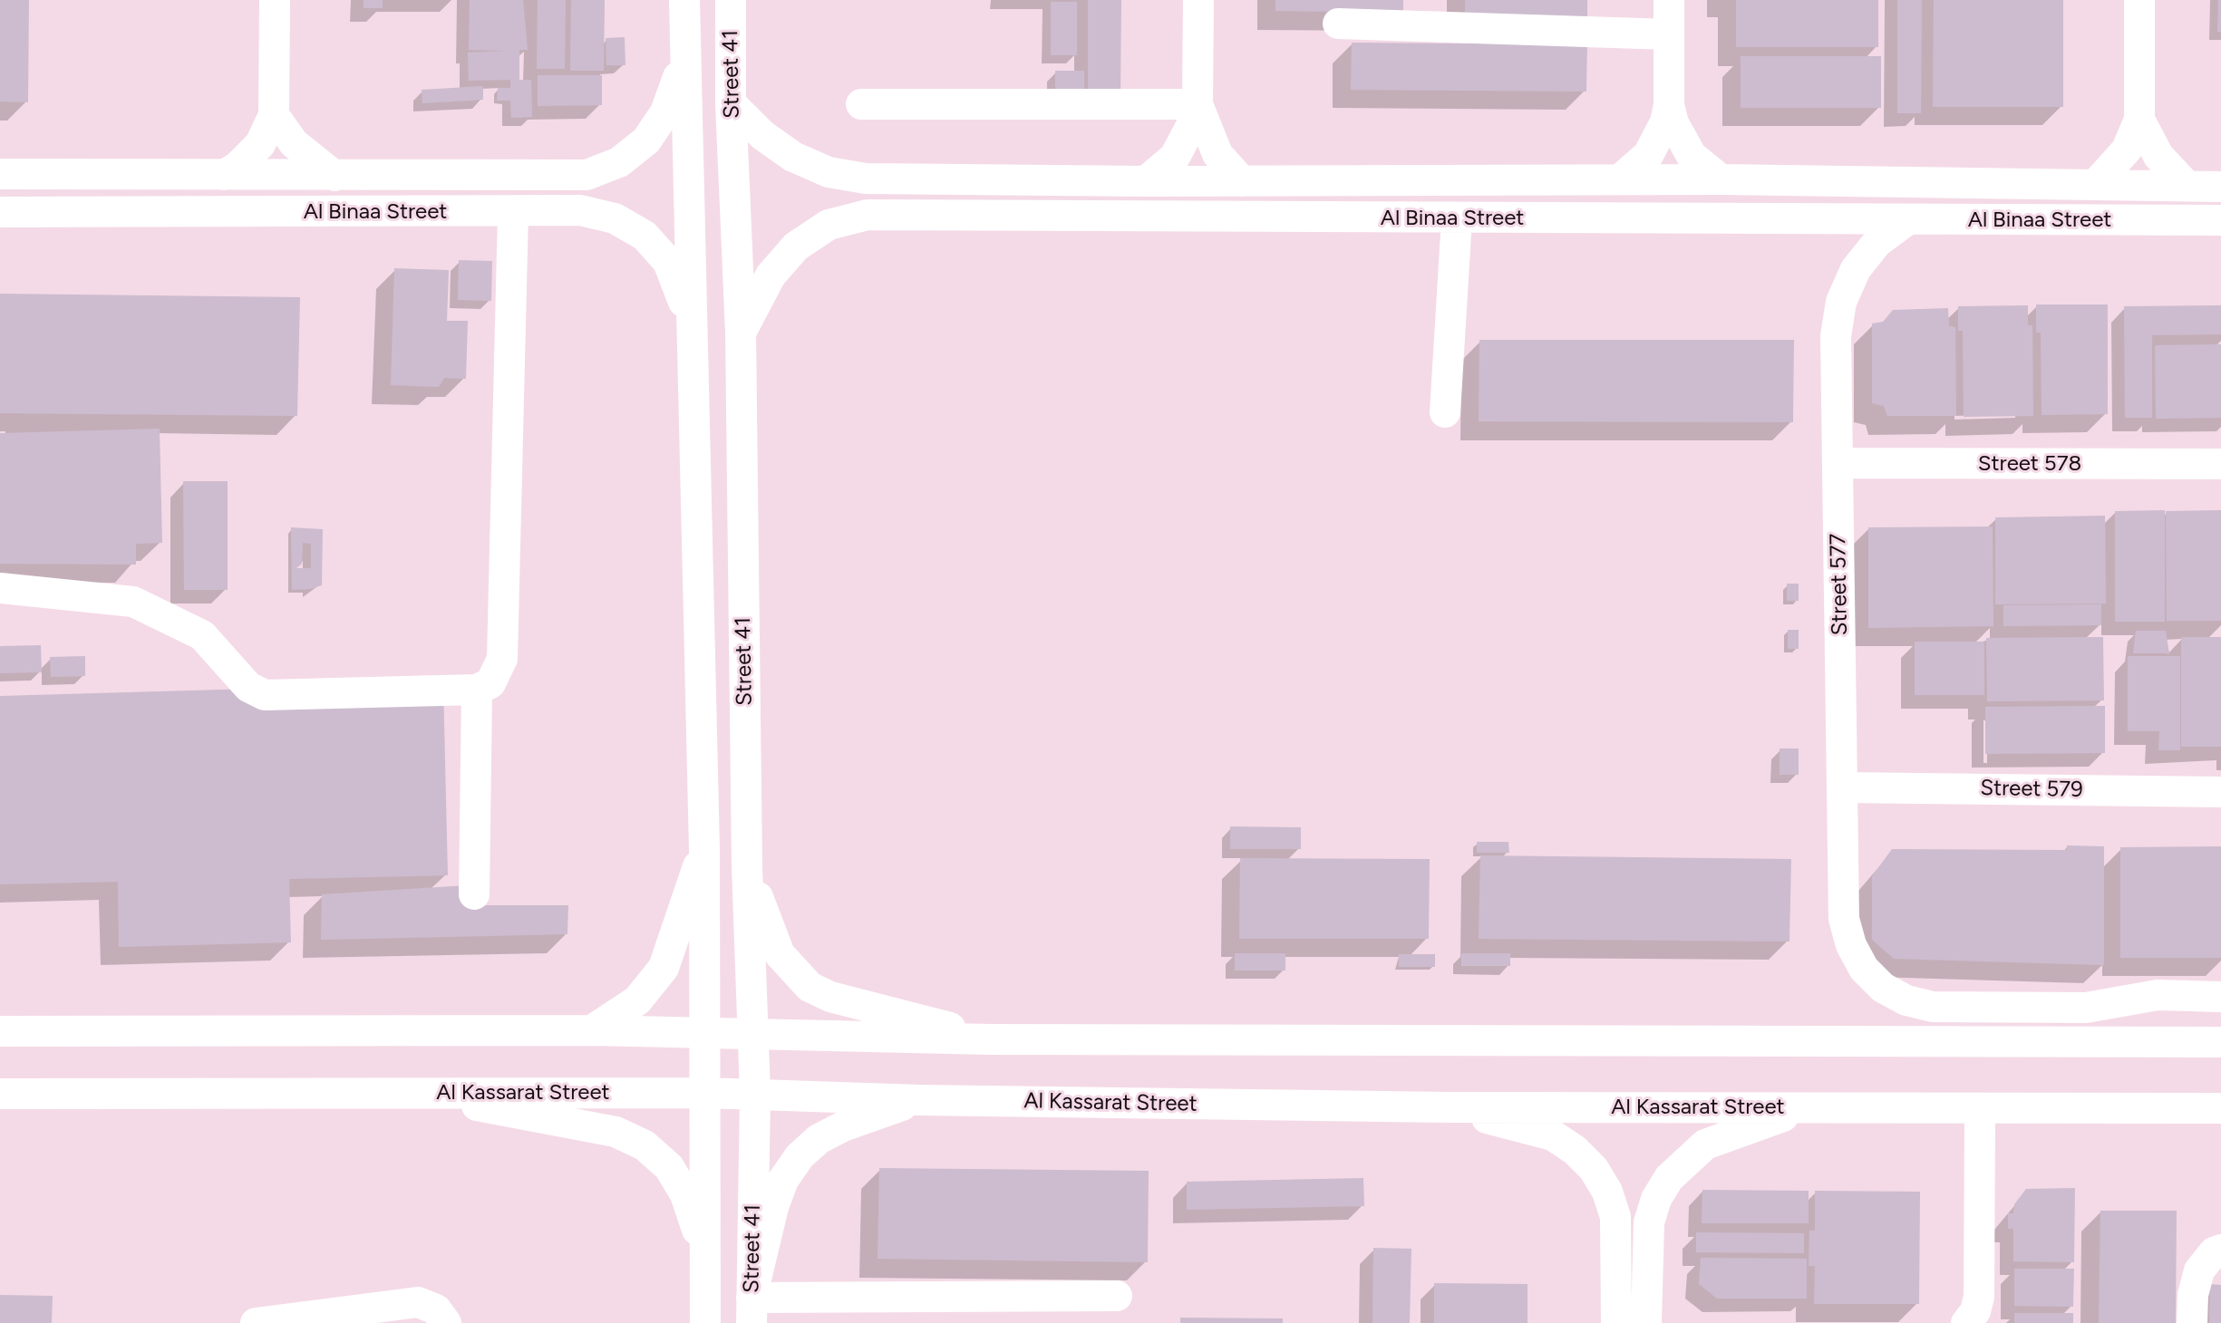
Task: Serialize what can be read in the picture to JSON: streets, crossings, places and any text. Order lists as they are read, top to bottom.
{
  "streets": {
    "street": [
      "Street 41",
      "Al Binaa Street",
      "Street 578",
      "Street 577",
      "Street 579",
      "Al Kassarat Street"
    ]
  },
  "crossings": [
    ["Street 41", "Al Binaa Street"],
    ["Street 41", "Al Kassarat Street"],
    ["Al Binaa Street", "Street 577"],
    ["Street 578", "Street 577"],
    ["Street 577", "Street 579"]
  ]
}
